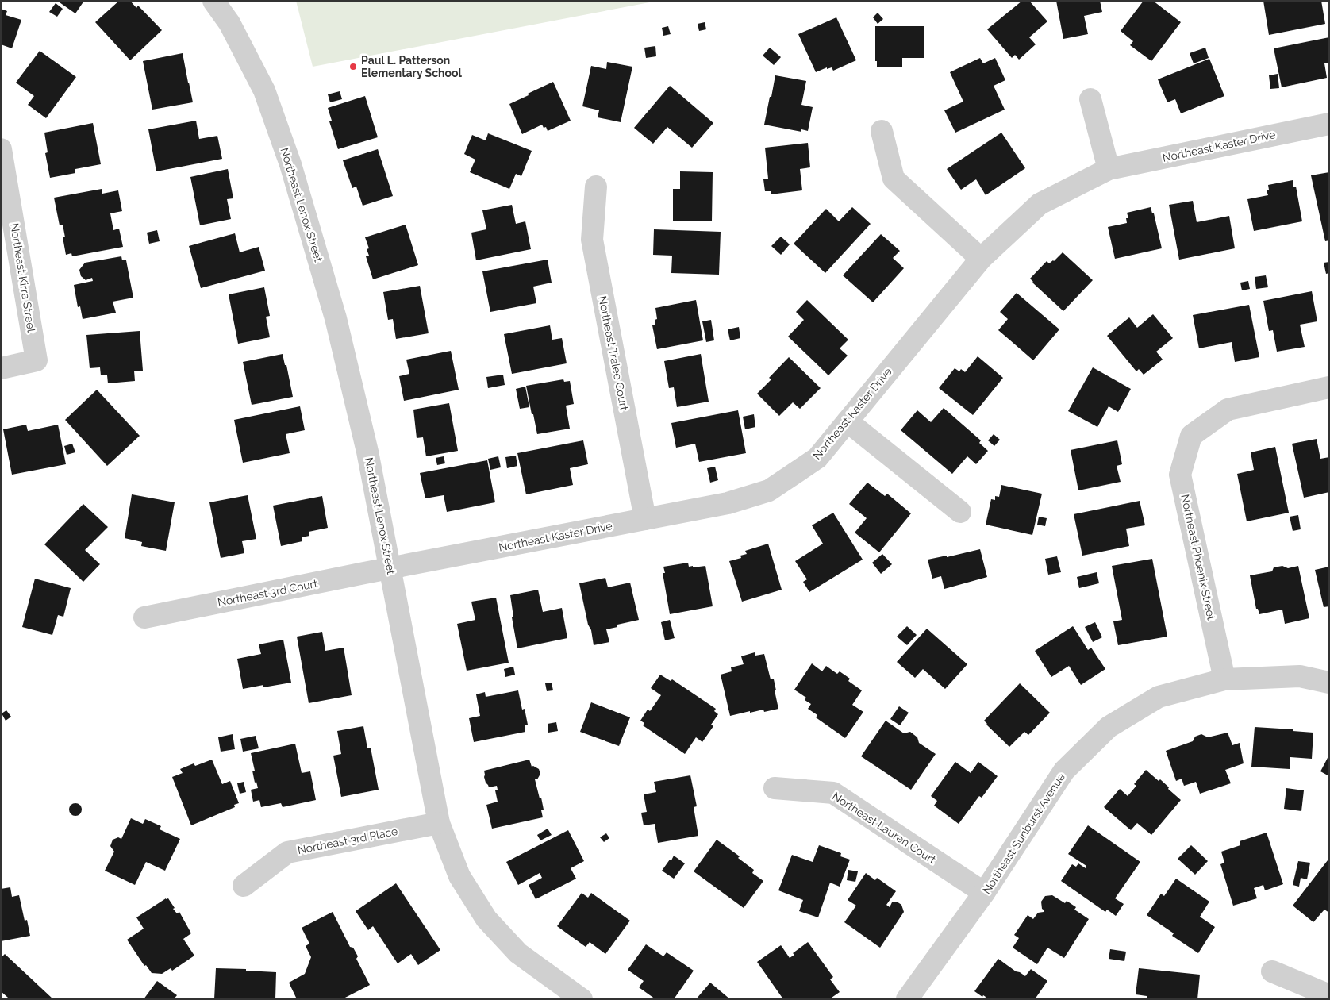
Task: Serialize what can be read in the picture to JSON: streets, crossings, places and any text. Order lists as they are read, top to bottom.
{
  "streets": {
    "street": [
      "Northeast Kaster Drive",
      "Northeast Lenox Street",
      "Northeast Kirra Street",
      "Northeast Tralee Court",
      "Northeast Phoenix Street",
      "Northeast 3rd Court",
      "Northeast Lauren Court",
      "Northeast Sunburst Avenue",
      "Northeast 3rd Place"
    ]
  },
  "crossings": [
    ["Northeast Kaster Drive", "Northeast Lenox Street"],
    ["Northeast Kaster Drive", "Northeast Tralee Court"],
    ["Northeast Kaster Drive", "Northeast 3rd Court"],
    ["Northeast Lenox Street", "Northeast 3rd Court"],
    ["Northeast Lenox Street", "Northeast 3rd Place"],
    ["Northeast Phoenix Street", "Northeast Sunburst Avenue"],
    ["Northeast Lauren Court", "Northeast Sunburst Avenue"]
  ],
  "places": ["Paul L. Patterson Elementary School"]
}
